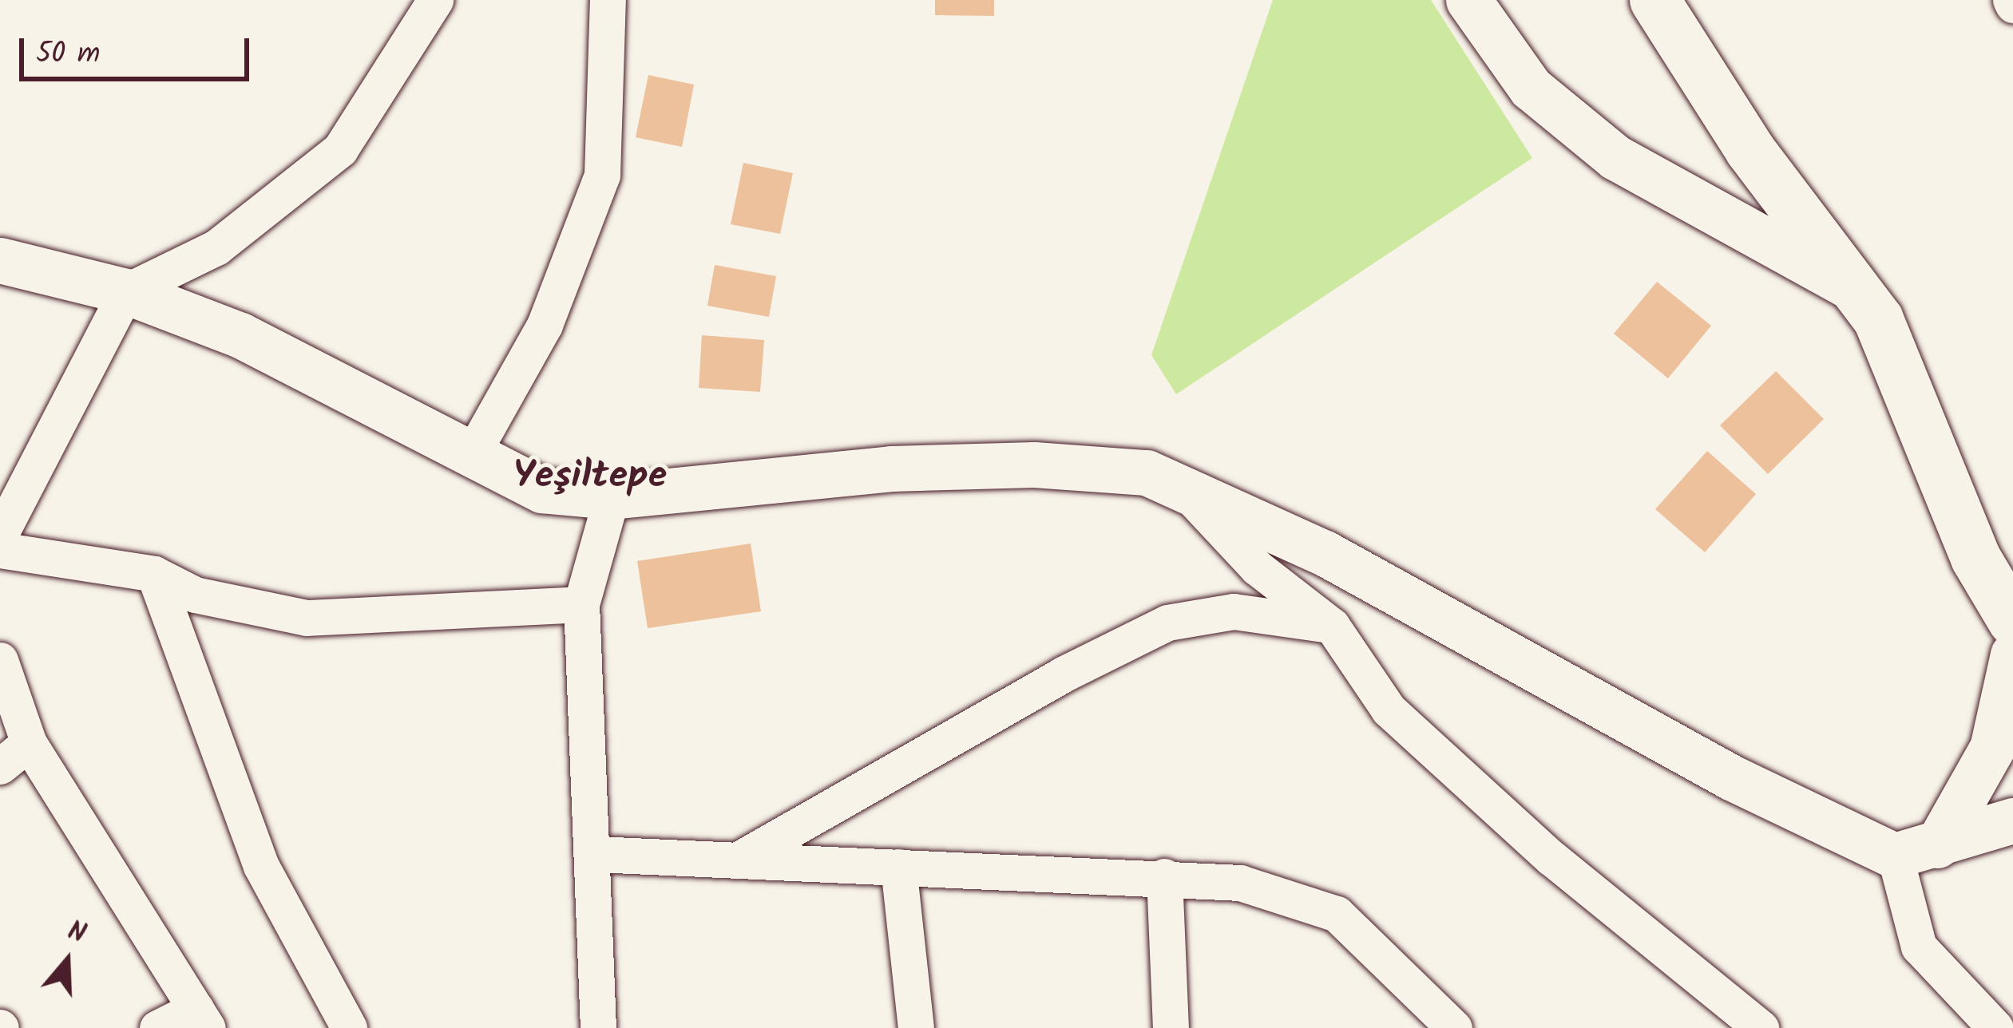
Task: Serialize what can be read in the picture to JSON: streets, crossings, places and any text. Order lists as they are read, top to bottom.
{
  "districts": ["Yeşiltepe"],
  "scale_bar": "50 m",
  "north": "top"
}
